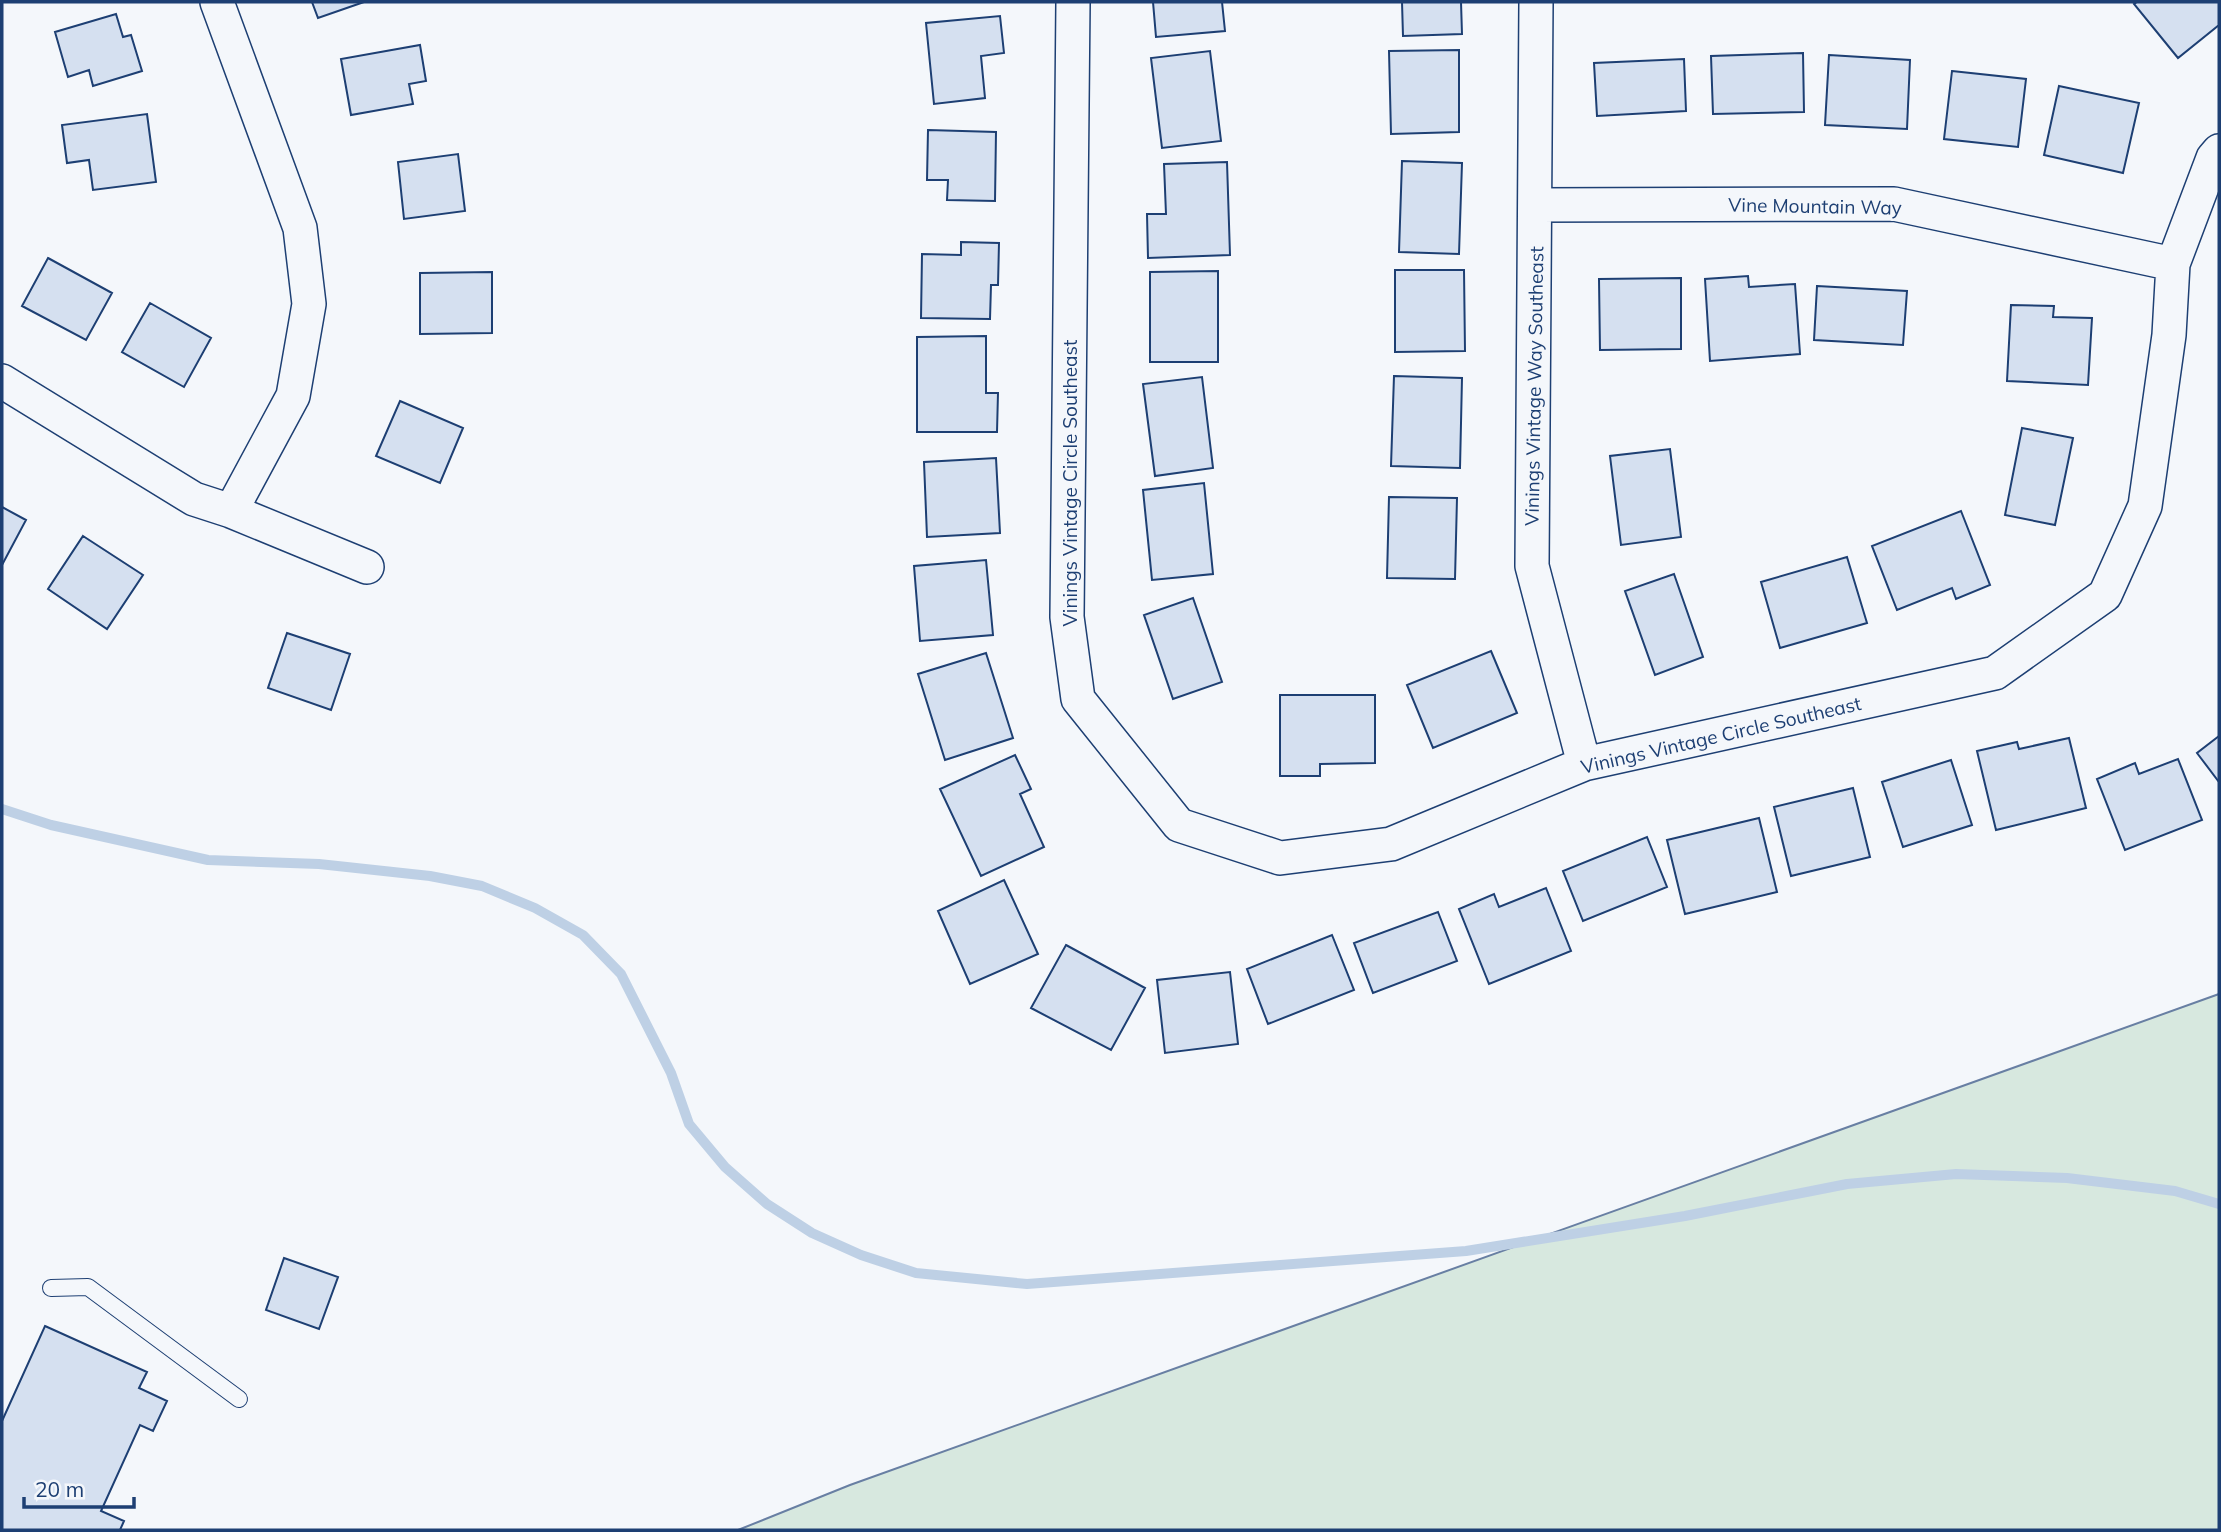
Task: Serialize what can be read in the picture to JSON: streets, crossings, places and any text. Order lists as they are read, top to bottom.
{
  "streets": {
    "street": ["Vine Mountain Way", "Vinings Vintage Way Southeast", "Vinings Vintage Circle Southeast"]
  },
  "crossings": [
    ["Vine Mountain Way", "Vinings Vintage Way Southeast"],
    ["Vine Mountain Way", "Vinings Vintage Circle Southeast"],
    ["Vinings Vintage Way Southeast", "Vinings Vintage Circle Southeast"]
  ],
  "scale_bar": "20 m"
}
